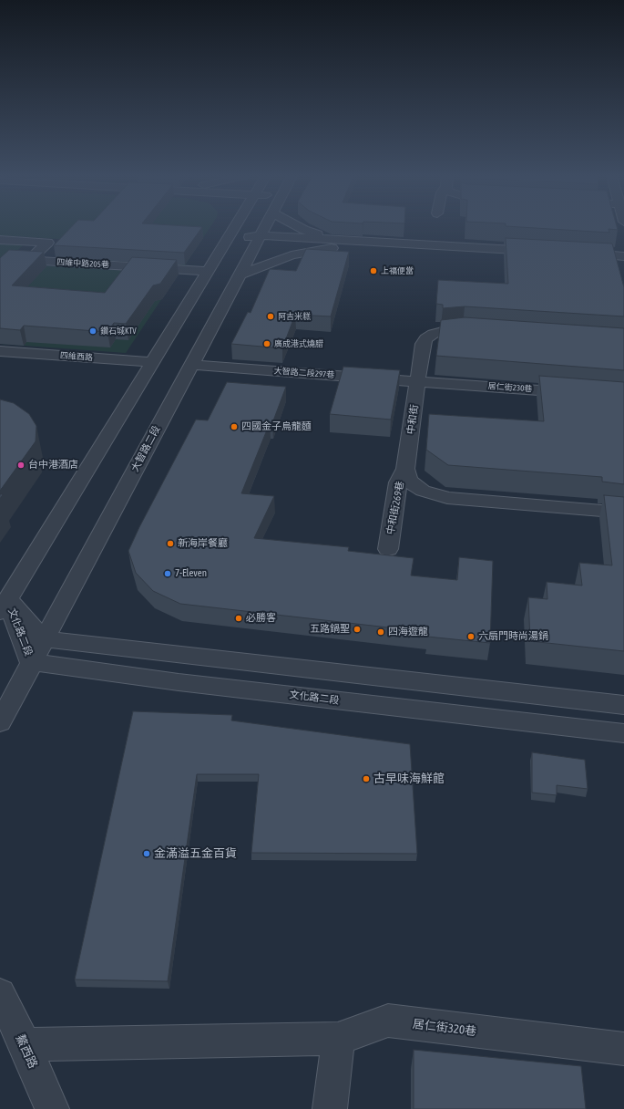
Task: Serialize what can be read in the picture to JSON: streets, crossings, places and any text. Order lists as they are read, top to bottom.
{
  "streets": {
    "street": [
      "四維中路205巷",
      "四維西路",
      "大智路二段297巷",
      "居仁街230巷",
      "中和街",
      "大智路二段",
      "中和街269巷",
      "文化路二段",
      "居仁街320巷",
      "鰲西路"
    ]
  },
  "crossings": [
    ["大智路二段297巷", "居仁街230巷"],
    ["大智路二段297巷", "中和街"],
    ["大智路二段297巷", "大智路二段"],
    ["居仁街230巷", "中和街"],
    ["中和街", "中和街269巷"],
    ["大智路二段", "文化路二段"],
    ["居仁街320巷", "鰲西路"]
  ],
  "places": [
    "上福便當",
    "阿吉米糕",
    "鑽石城KTV",
    "廣成港式燒腊",
    "四國金子烏龍麵",
    "台中港酒店",
    "新海岸餐廳",
    "7-Eleven",
    "必勝客",
    "五路鍋聖",
    "四海遊龍",
    "六扇門時尚湯鍋",
    "古早味海鮮館",
    "金滿溢五金百貨"
  ]
}
